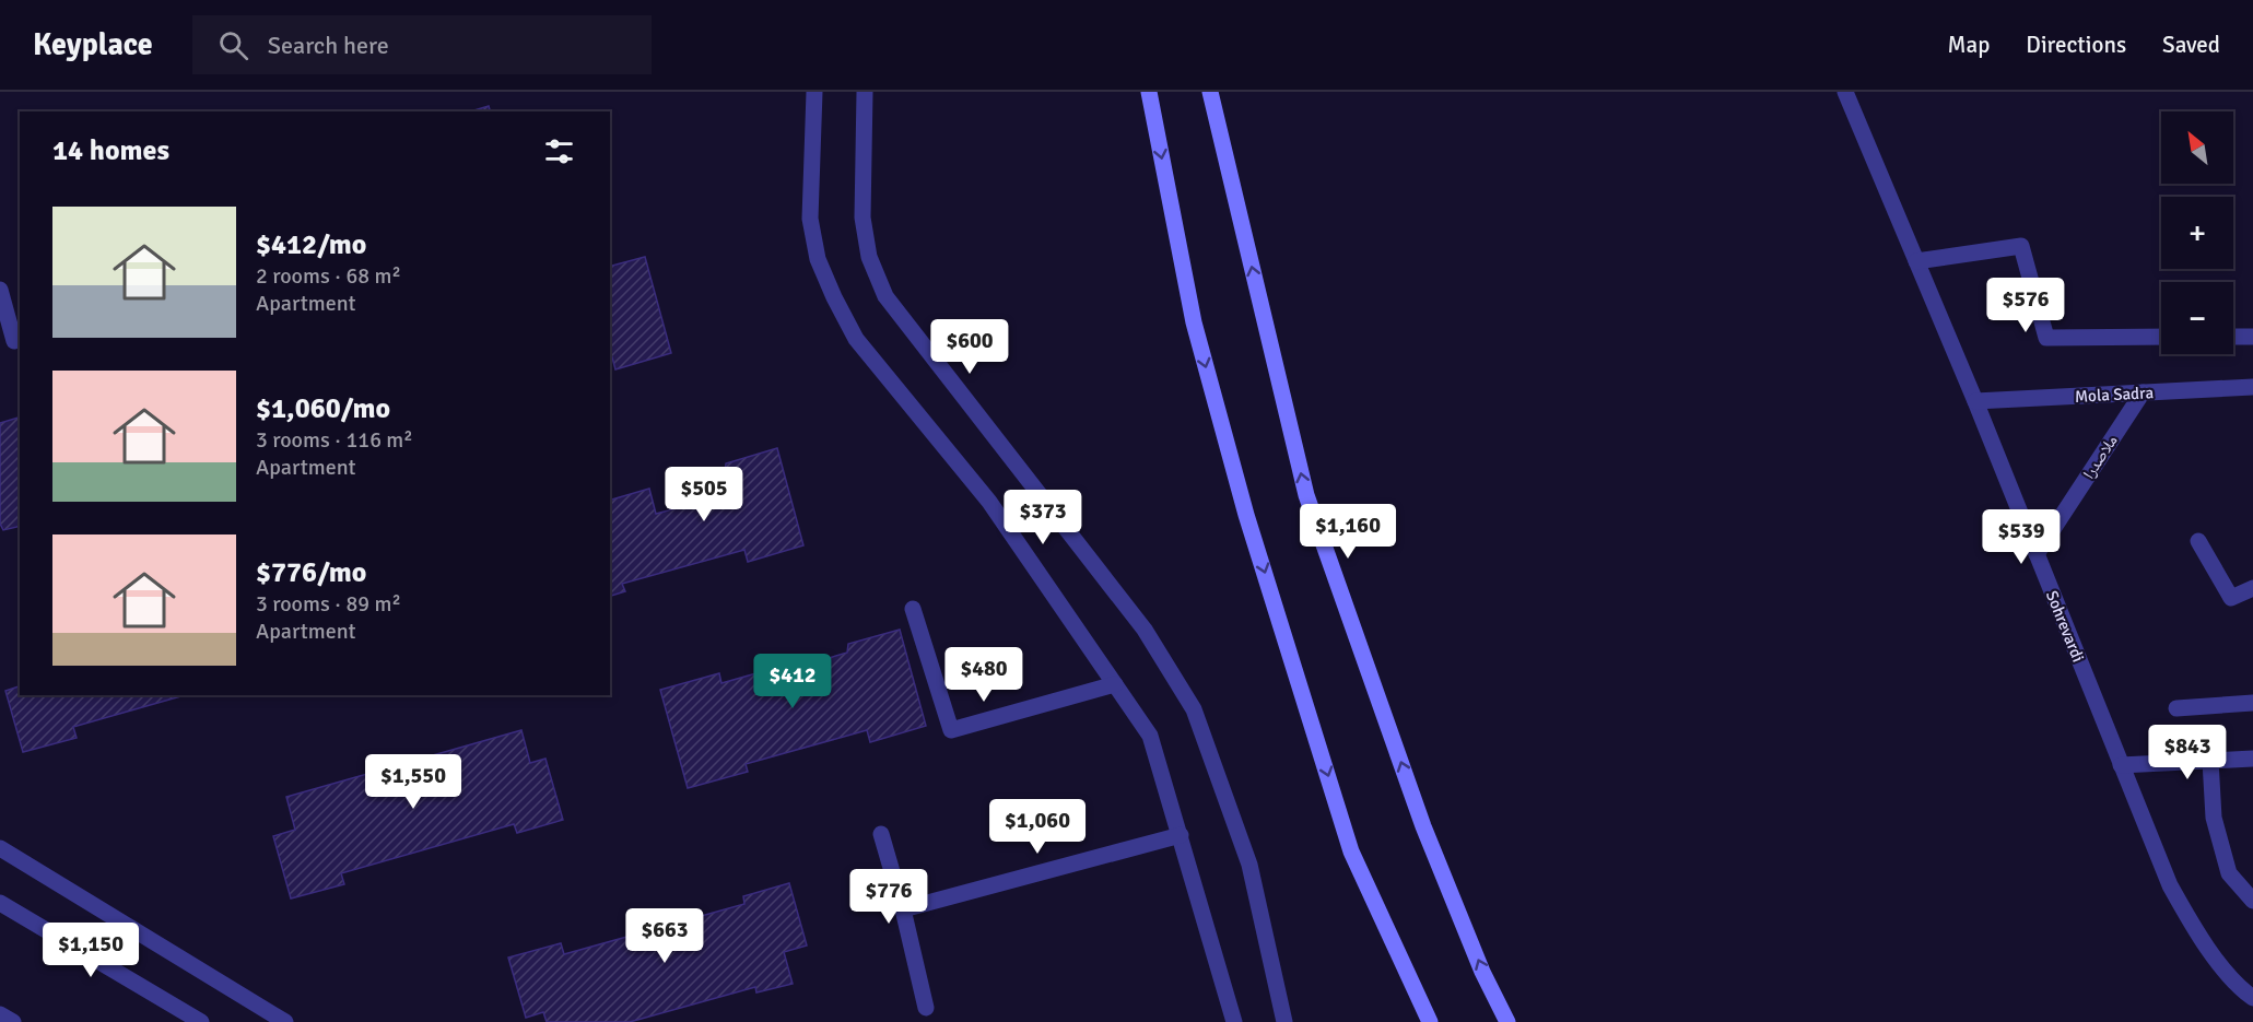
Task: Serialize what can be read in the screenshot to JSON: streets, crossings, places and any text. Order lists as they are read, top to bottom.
{
  "streets": {
    "street": ["Mola Sadra", "ملاصدرا", "Sohrevardi"]
  },
  "crossings": [
    ["Mola Sadra", "ملاصدرا"],
    ["Mola Sadra", "Sohrevardi"],
    ["ملاصدرا", "Sohrevardi"]
  ],
  "north": "top left",
  "page": {
    "header": "Keyplace",
    "search": "Search here",
    "nav": ["Map", "Directions", "Saved"],
    "map_buttons": ["+", "−"],
    "heading": "14 homes",
    "list": [
      {
        "name": "$412/mo",
        "note": "2 rooms · 68 m² · Apartment"
      },
      {
        "name": "$1,060/mo",
        "note": "3 rooms · 116 m² · Apartment"
      },
      {
        "name": "$776/mo",
        "note": "3 rooms · 89 m² · Apartment"
      }
    ],
    "price": [
      "$576",
      "$600",
      "$505",
      "$373",
      "$1,160",
      "$539",
      "$480",
      "$412",
      "$843",
      "$1,550",
      "$1,060",
      "$776",
      "$663",
      "$1,150"
    ]
  }
}
